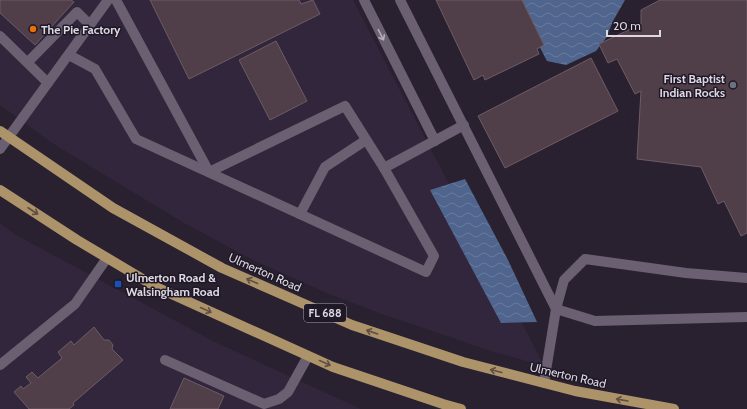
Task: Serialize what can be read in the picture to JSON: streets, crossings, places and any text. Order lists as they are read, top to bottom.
{
  "streets": {
    "main road": ["Ulmerton Road", "FL 688"]
  },
  "crossings": [
    ["Ulmerton Road", "FL 688"]
  ],
  "places": {
    "other": ["The Pie Factory", "First Baptist Indian Rocks"],
    "transit": ["Ulmerton Road & Walsingham Road"]
  },
  "scale_bar": "20 m"
}
